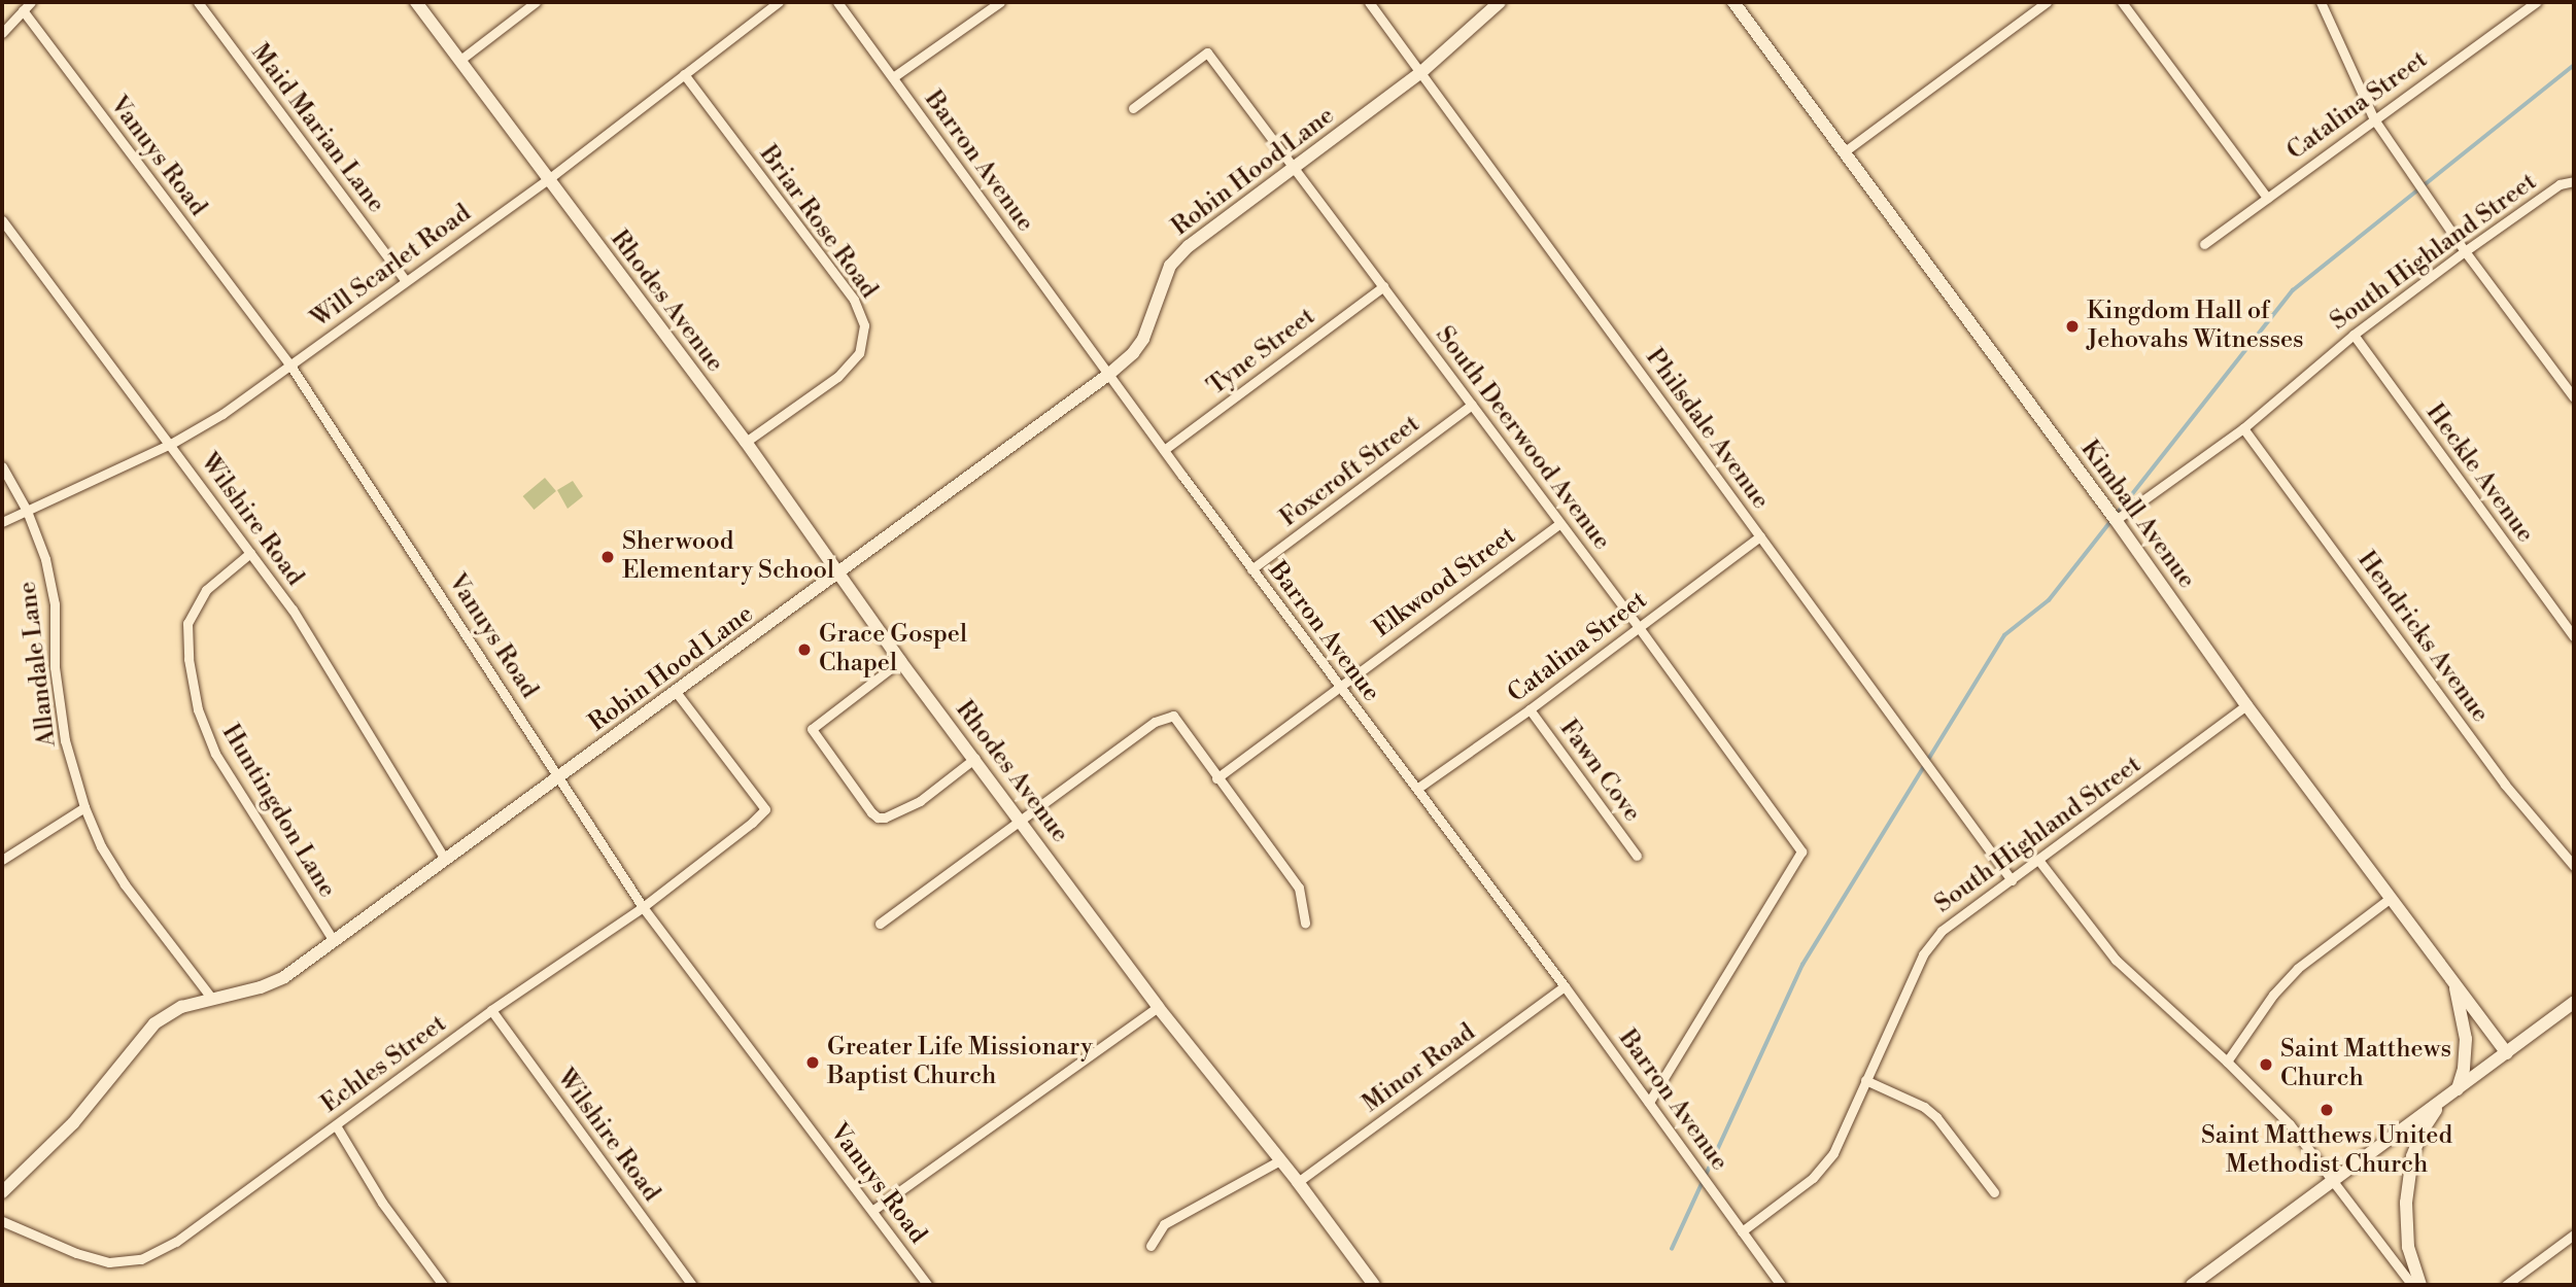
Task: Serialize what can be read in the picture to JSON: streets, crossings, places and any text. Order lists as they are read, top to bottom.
{
  "streets": {
    "main road": ["Robin Hood Lane", "Rhodes Avenue", "Kimball Avenue"],
    "street": [
      "Catalina Street",
      "Maid Marian Lane",
      "Vanuys Road",
      "Barron Avenue",
      "Briar Rose Road",
      "South Highland Street",
      "Will Scarlet Road",
      "Tyne Street",
      "Philsdale Avenue",
      "South Deerwood Avenue",
      "Foxcroft Street",
      "Heckle Avenue",
      "Wilshire Road",
      "Elkwood Street",
      "Hendricks Avenue",
      "Allandale Lane",
      "Fawn Cove",
      "Huntingdon Lane",
      "Echles Street",
      "Minor Road"
    ]
  },
  "crossings": [
    ["Catalina Street", "Barron Avenue"],
    ["Catalina Street", "Philsdale Avenue"],
    ["Catalina Street", "South Deerwood Avenue"],
    ["Catalina Street", "Fawn Cove"],
    ["Maid Marian Lane", "Will Scarlet Road"],
    ["Vanuys Road", "Robin Hood Lane"],
    ["Vanuys Road", "Will Scarlet Road"],
    ["Vanuys Road", "Echles Street"],
    ["Barron Avenue", "Robin Hood Lane"],
    ["Barron Avenue", "South Highland Street"],
    ["Barron Avenue", "Tyne Street"],
    ["Barron Avenue", "South Deerwood Avenue"],
    ["Barron Avenue", "Foxcroft Street"],
    ["Barron Avenue", "Elkwood Street"],
    ["Barron Avenue", "Minor Road"],
    ["Robin Hood Lane", "Rhodes Avenue"],
    ["Robin Hood Lane", "Philsdale Avenue"],
    ["Robin Hood Lane", "South Deerwood Avenue"],
    ["Robin Hood Lane", "Wilshire Road"],
    ["Robin Hood Lane", "Allandale Lane"],
    ["Robin Hood Lane", "Huntingdon Lane"],
    ["Robin Hood Lane", "Echles Street"],
    ["Briar Rose Road", "Will Scarlet Road"],
    ["Briar Rose Road", "Rhodes Avenue"],
    ["South Highland Street", "Philsdale Avenue"],
    ["South Highland Street", "Heckle Avenue"],
    ["South Highland Street", "Kimball Avenue"],
    ["South Highland Street", "Hendricks Avenue"],
    ["Will Scarlet Road", "Rhodes Avenue"],
    ["Will Scarlet Road", "Wilshire Road"],
    ["Will Scarlet Road", "Allandale Lane"],
    ["Rhodes Avenue", "Minor Road"],
    ["Tyne Street", "South Deerwood Avenue"],
    ["South Deerwood Avenue", "Foxcroft Street"],
    ["South Deerwood Avenue", "Elkwood Street"],
    ["Wilshire Road", "Huntingdon Lane"],
    ["Wilshire Road", "Echles Street"]
  ],
  "places": [
    "Kingdom Hall of Jehovahs Witnesses",
    "Sherwood Elementary School",
    "Grace Gospel Chapel",
    "Greater Life Missionary Baptist Church",
    "Saint Matthews Church",
    "Saint Matthews United Methodist Church"
  ]
}
